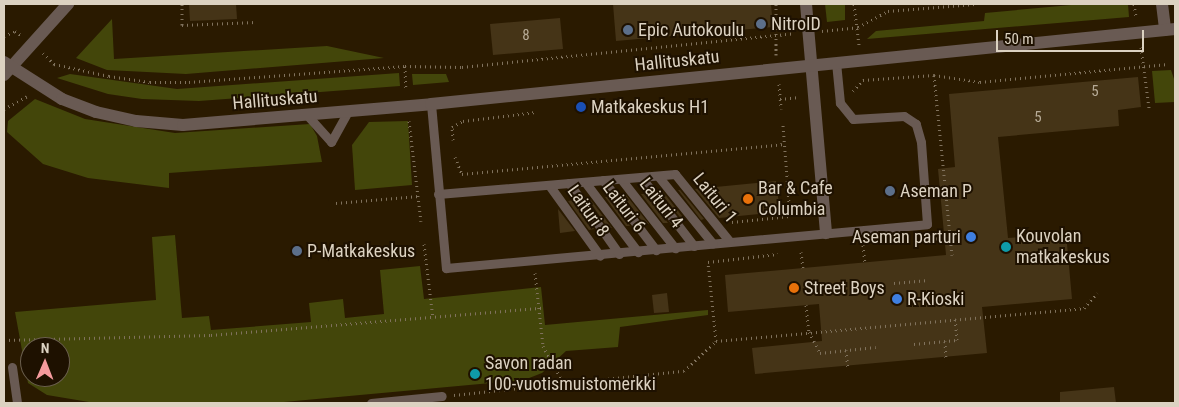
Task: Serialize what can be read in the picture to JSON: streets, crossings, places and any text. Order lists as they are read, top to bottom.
{
  "streets": {
    "street": ["Hallituskatu"],
    "lane": [
      "Laituri 1",
      "Laituri 4",
      "Laituri 6",
      "Laituri 8"
    ]
  },
  "places": [
    "NitroID",
    "Epic Autokoulu",
    "Matkakeskus H1",
    "Aseman P",
    "Bar & Cafe Columbia",
    "Aseman parturi",
    "Kouvolan matkakeskus",
    "P-Matkakeskus",
    "Street Boys",
    "R-Kioski",
    "Savon radan 100-vuotismuistomerkki"
  ],
  "house_numbers": ["8", "5", "5"],
  "scale_bar": "50 m",
  "north": "top"
}
